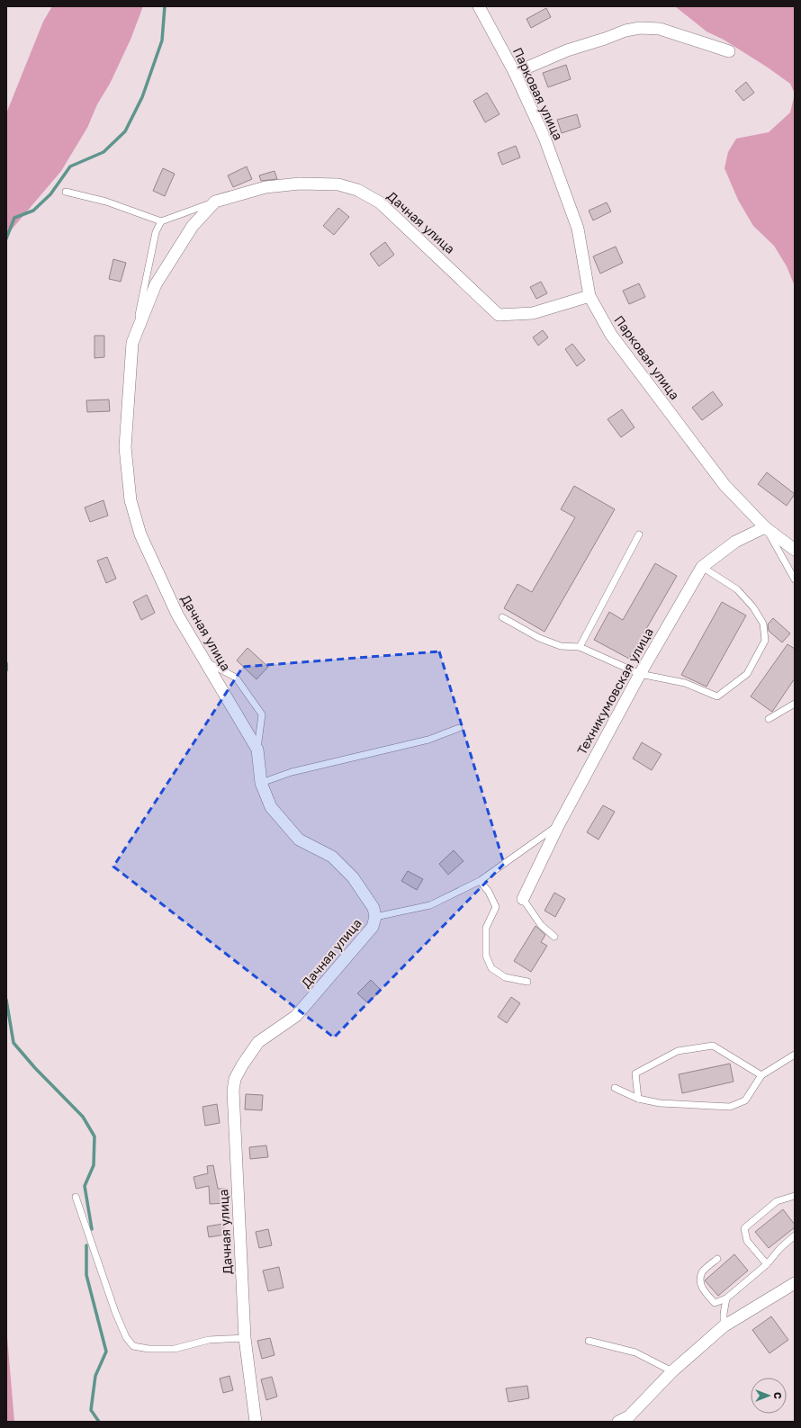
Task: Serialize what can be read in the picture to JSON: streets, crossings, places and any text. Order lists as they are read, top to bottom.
{
  "streets": {
    "street": ["Парковая улица", "Дачная улица", "Техникумовская улица"]
  },
  "crossings": [
    ["Парковая улица", "Дачная улица"],
    ["Парковая улица", "Техникумовская улица"]
  ],
  "north": "right"
}
